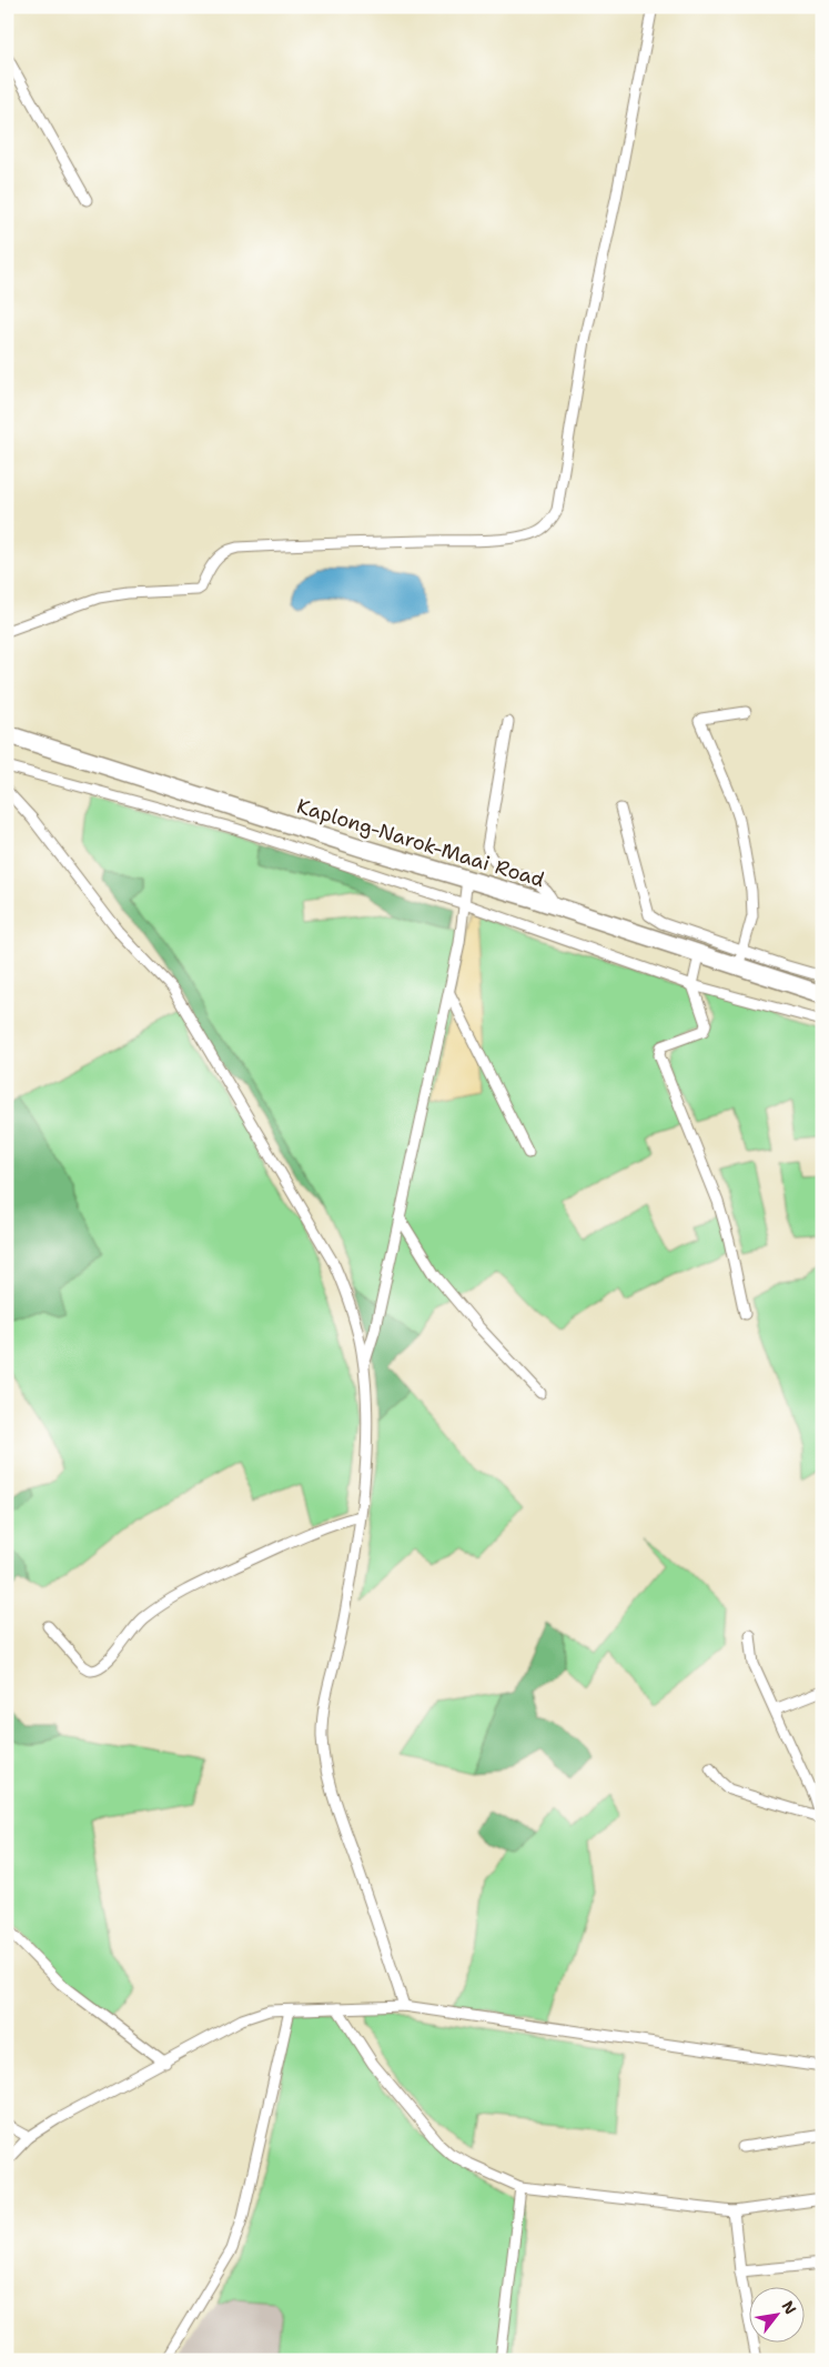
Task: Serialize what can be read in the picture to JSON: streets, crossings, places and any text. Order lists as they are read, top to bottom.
{
  "streets": {
    "highway": ["Kaplong-Narok-Maai Road"]
  },
  "north": "top right"
}
